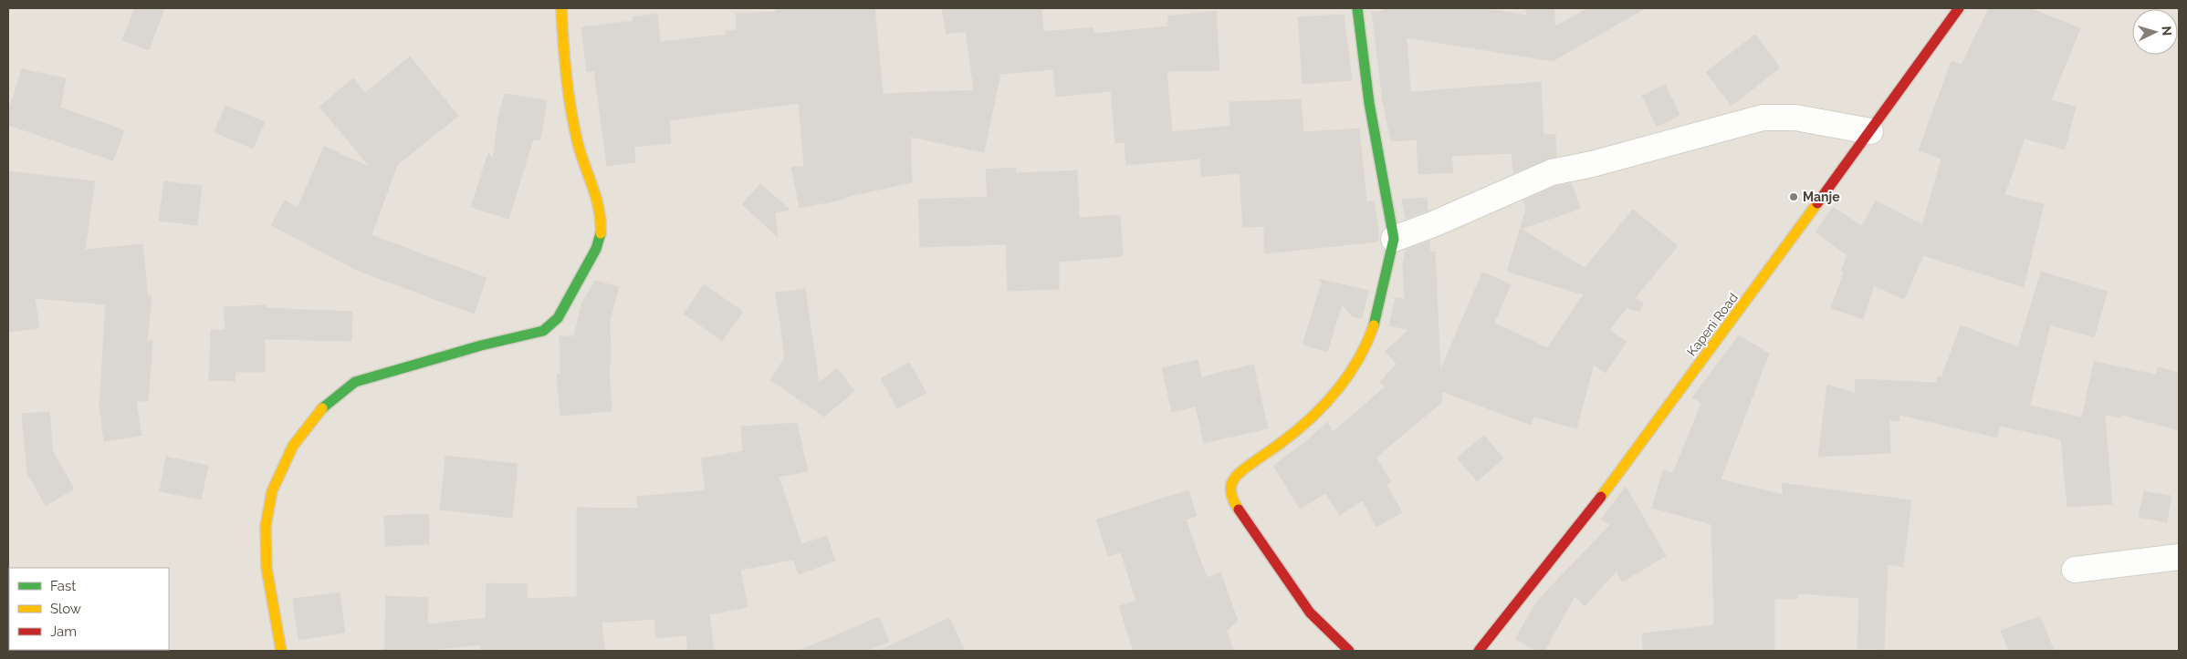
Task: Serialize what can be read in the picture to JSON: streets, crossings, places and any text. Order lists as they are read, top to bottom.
{
  "streets": {
    "street": ["Kapeni Road"]
  },
  "places": ["Manje"],
  "legend": ["Fast", "Slow", "Jam"],
  "north": "right"
}
